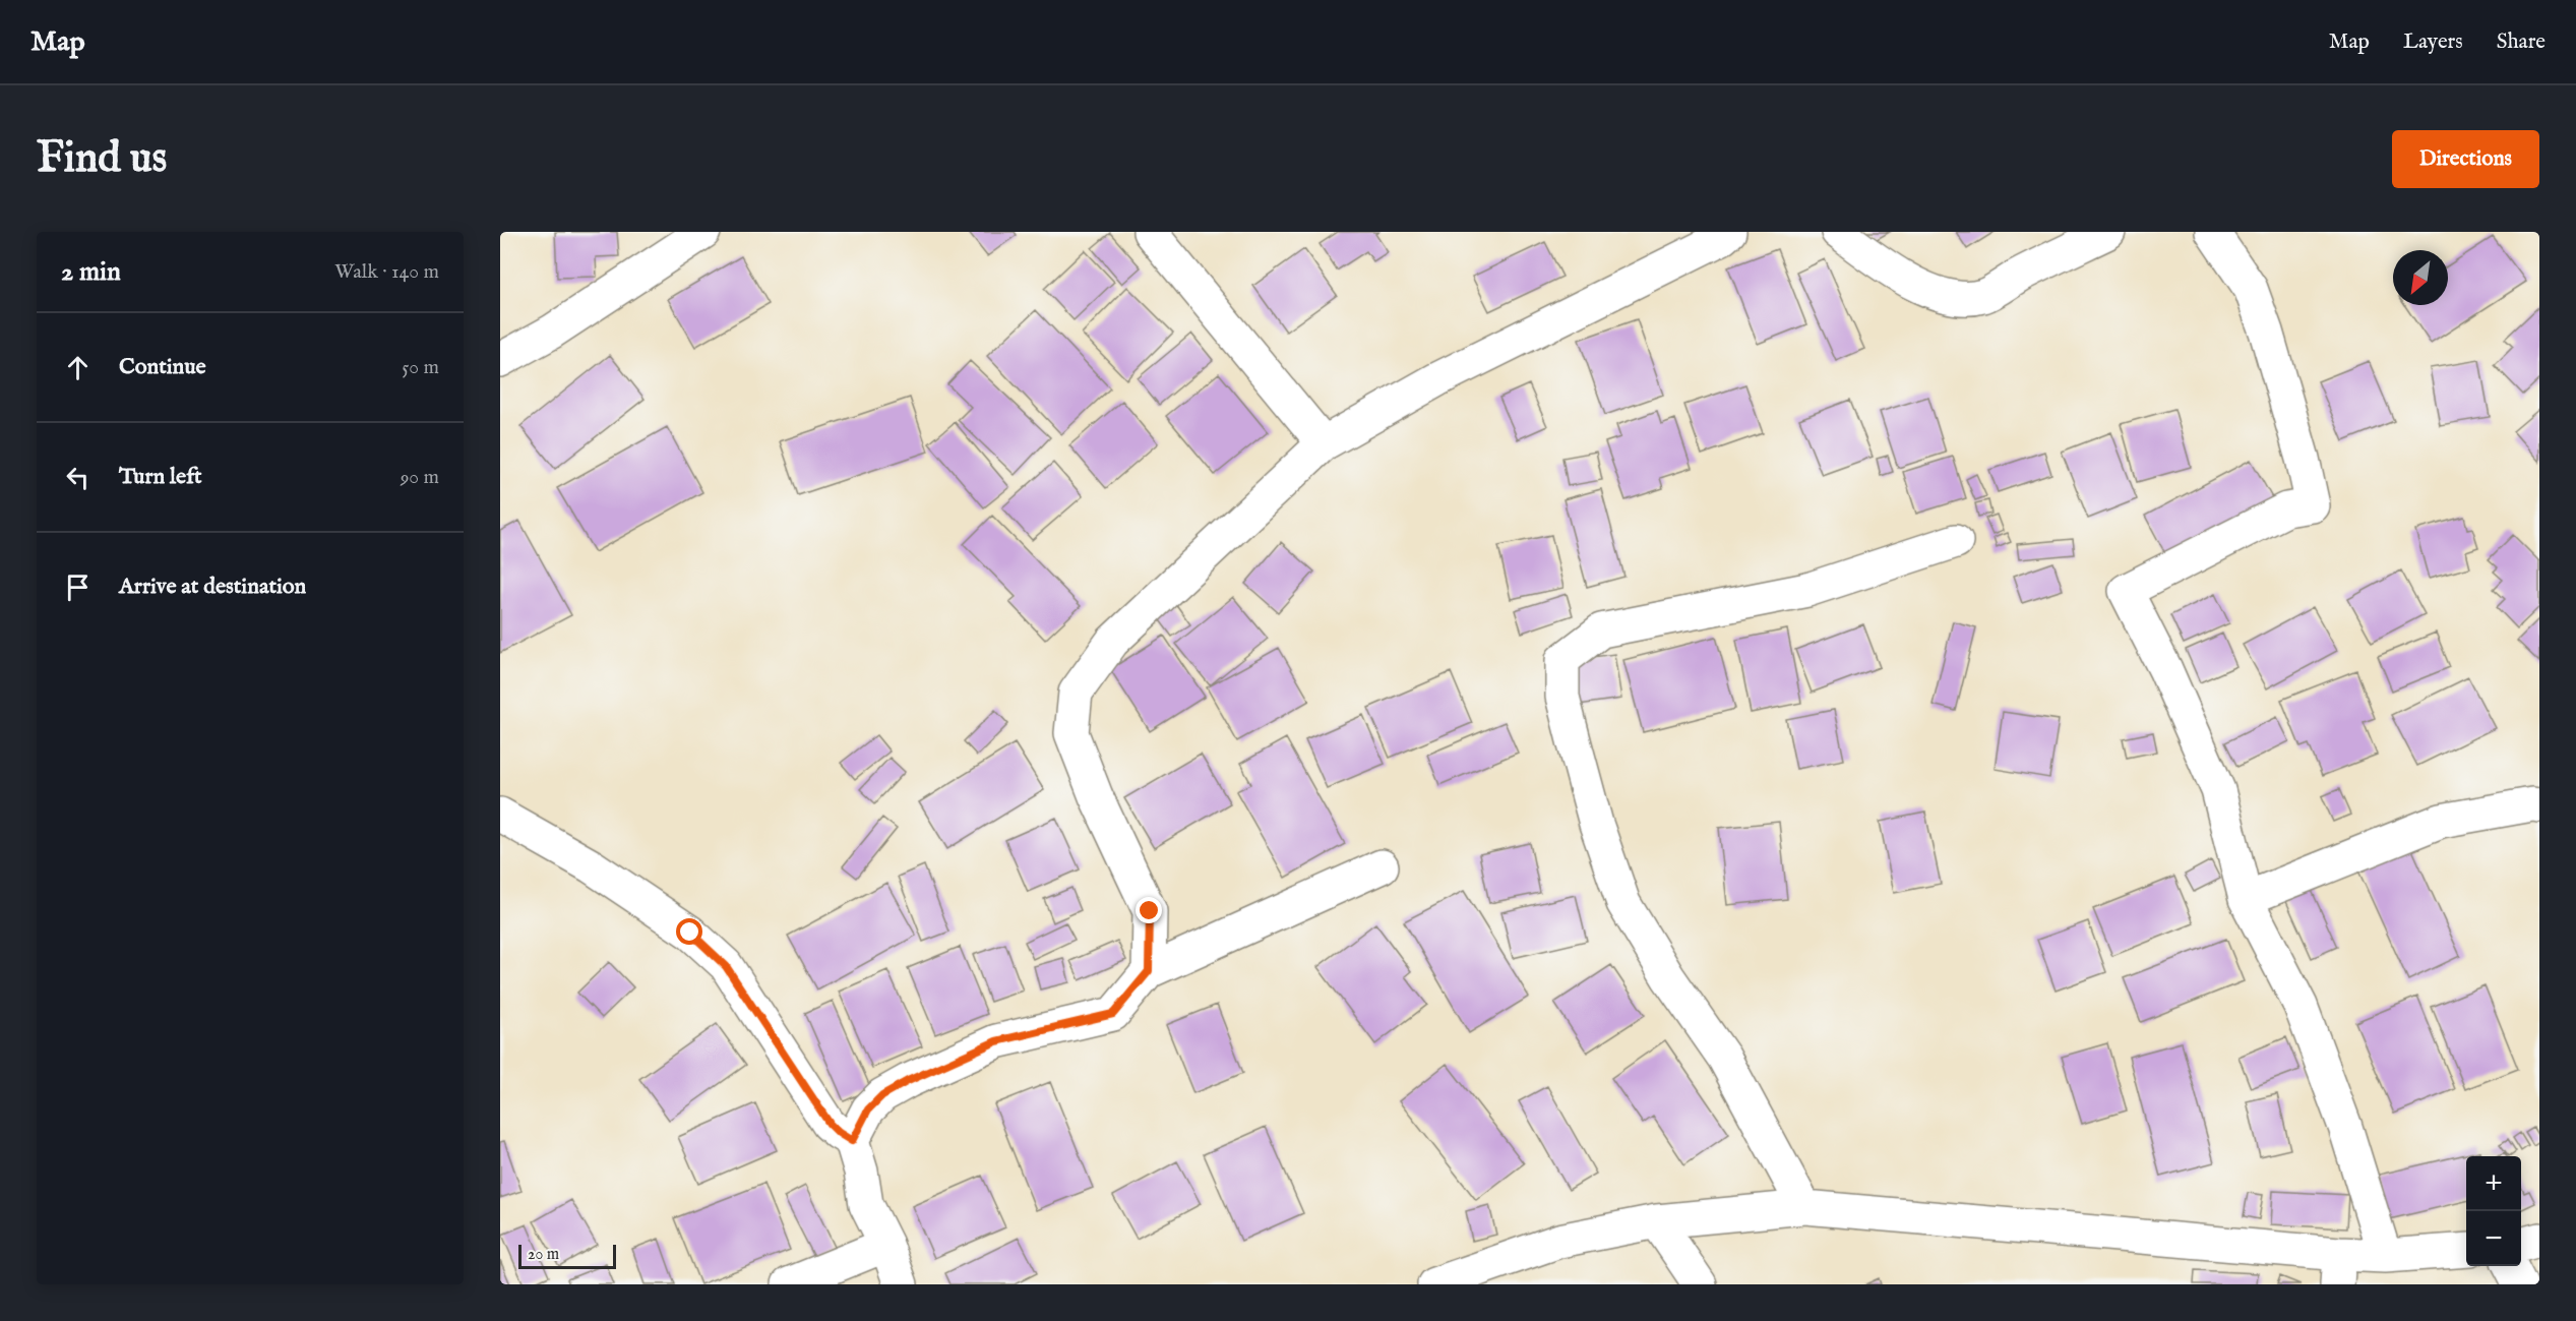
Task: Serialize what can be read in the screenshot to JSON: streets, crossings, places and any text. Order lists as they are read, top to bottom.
{
  "scale_bar": "20 m",
  "north": "bottom left",
  "page": {
    "header": "Map",
    "nav": ["Map", "Layers", "Share"],
    "buttons": "Directions",
    "title": "Find us",
    "heading": ["2 min", "Walk · 140 m"],
    "list": [
      ["Continue", "50 m"],
      ["Turn left", "90 m"],
      "Arrive at destination"
    ],
    "map_buttons": ["+", "−"],
    "scale": "20 m"
  }
}
